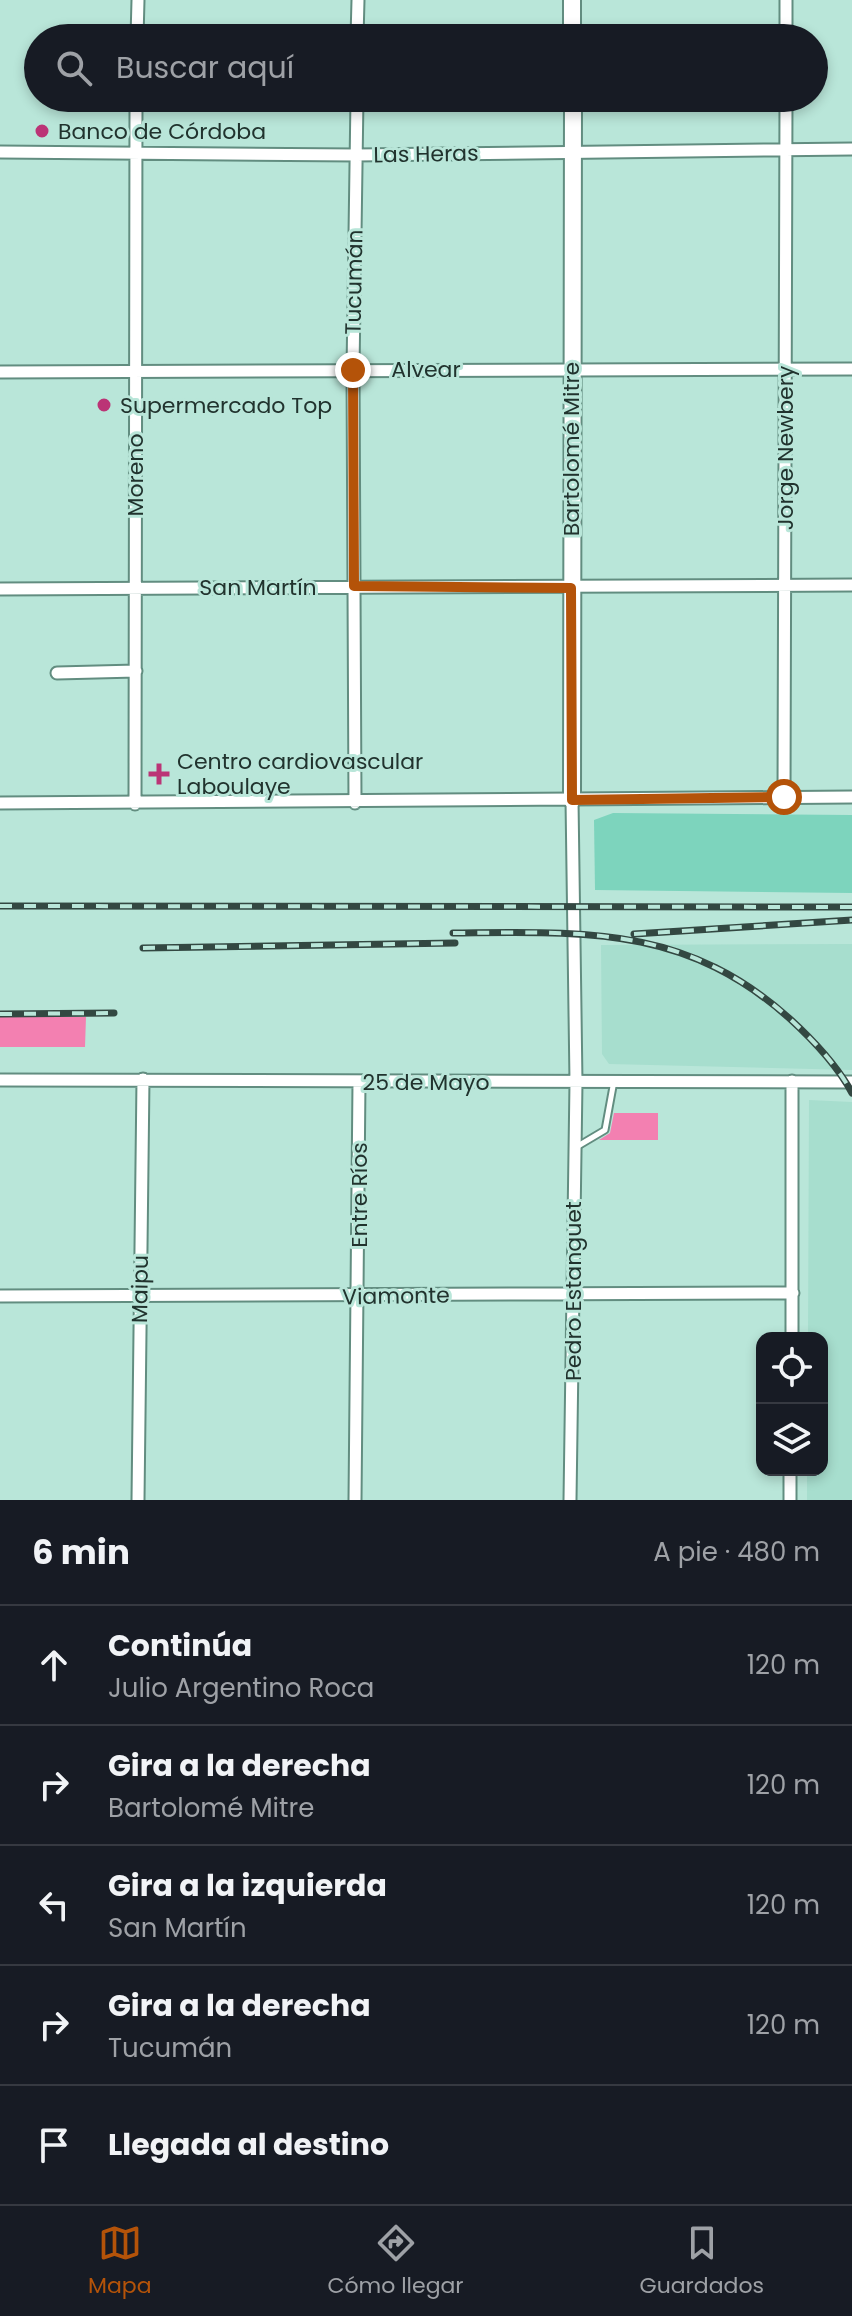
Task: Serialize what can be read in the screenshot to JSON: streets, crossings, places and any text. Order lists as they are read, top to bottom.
{
  "streets": {
    "main road": ["Bartolomé Mitre"],
    "street": [
      "Las Heras",
      "Tucumán",
      "Alvear",
      "Jorge Newbery",
      "Moreno",
      "San Martín",
      "25 de Mayo",
      "Entre Ríos",
      "Maipu",
      "Pedro Estanguet",
      "Viamonte"
    ]
  },
  "crossings": [
    ["Las Heras", "Tucumán"],
    ["Las Heras", "Jorge Newbery"],
    ["Las Heras", "Bartolomé Mitre"],
    ["Las Heras", "Moreno"],
    ["Tucumán", "Alvear"],
    ["Tucumán", "San Martín"],
    ["Alvear", "Jorge Newbery"],
    ["Alvear", "Bartolomé Mitre"],
    ["Alvear", "Moreno"],
    ["Jorge Newbery", "San Martín"],
    ["Bartolomé Mitre", "San Martín"],
    ["Bartolomé Mitre", "Pedro Estanguet"],
    ["Moreno", "San Martín"],
    ["25 de Mayo", "Entre Ríos"],
    ["25 de Mayo", "Maipu"],
    ["25 de Mayo", "Pedro Estanguet"],
    ["Entre Ríos", "Viamonte"],
    ["Maipu", "Viamonte"],
    ["Pedro Estanguet", "Viamonte"]
  ],
  "places": {
    "other": ["Banco de Córdoba", "Supermercado Top"],
    "health": ["Centro cardiovascular Laboulaye"]
  },
  "page": {
    "search": "Buscar aquí",
    "heading": ["6 min", "A pie · 480 m"],
    "list": [
      ["Continúa", "Julio Argentino Roca", "120 m"],
      ["Gira a la derecha", "Bartolomé Mitre", "120 m"],
      ["Gira a la izquierda", "San Martín", "120 m"],
      ["Gira a la derecha", "Tucumán", "120 m"],
      "Llegada al destino"
    ],
    "nav": ["Mapa", "Cómo llegar", "Guardados"]
  }
}
